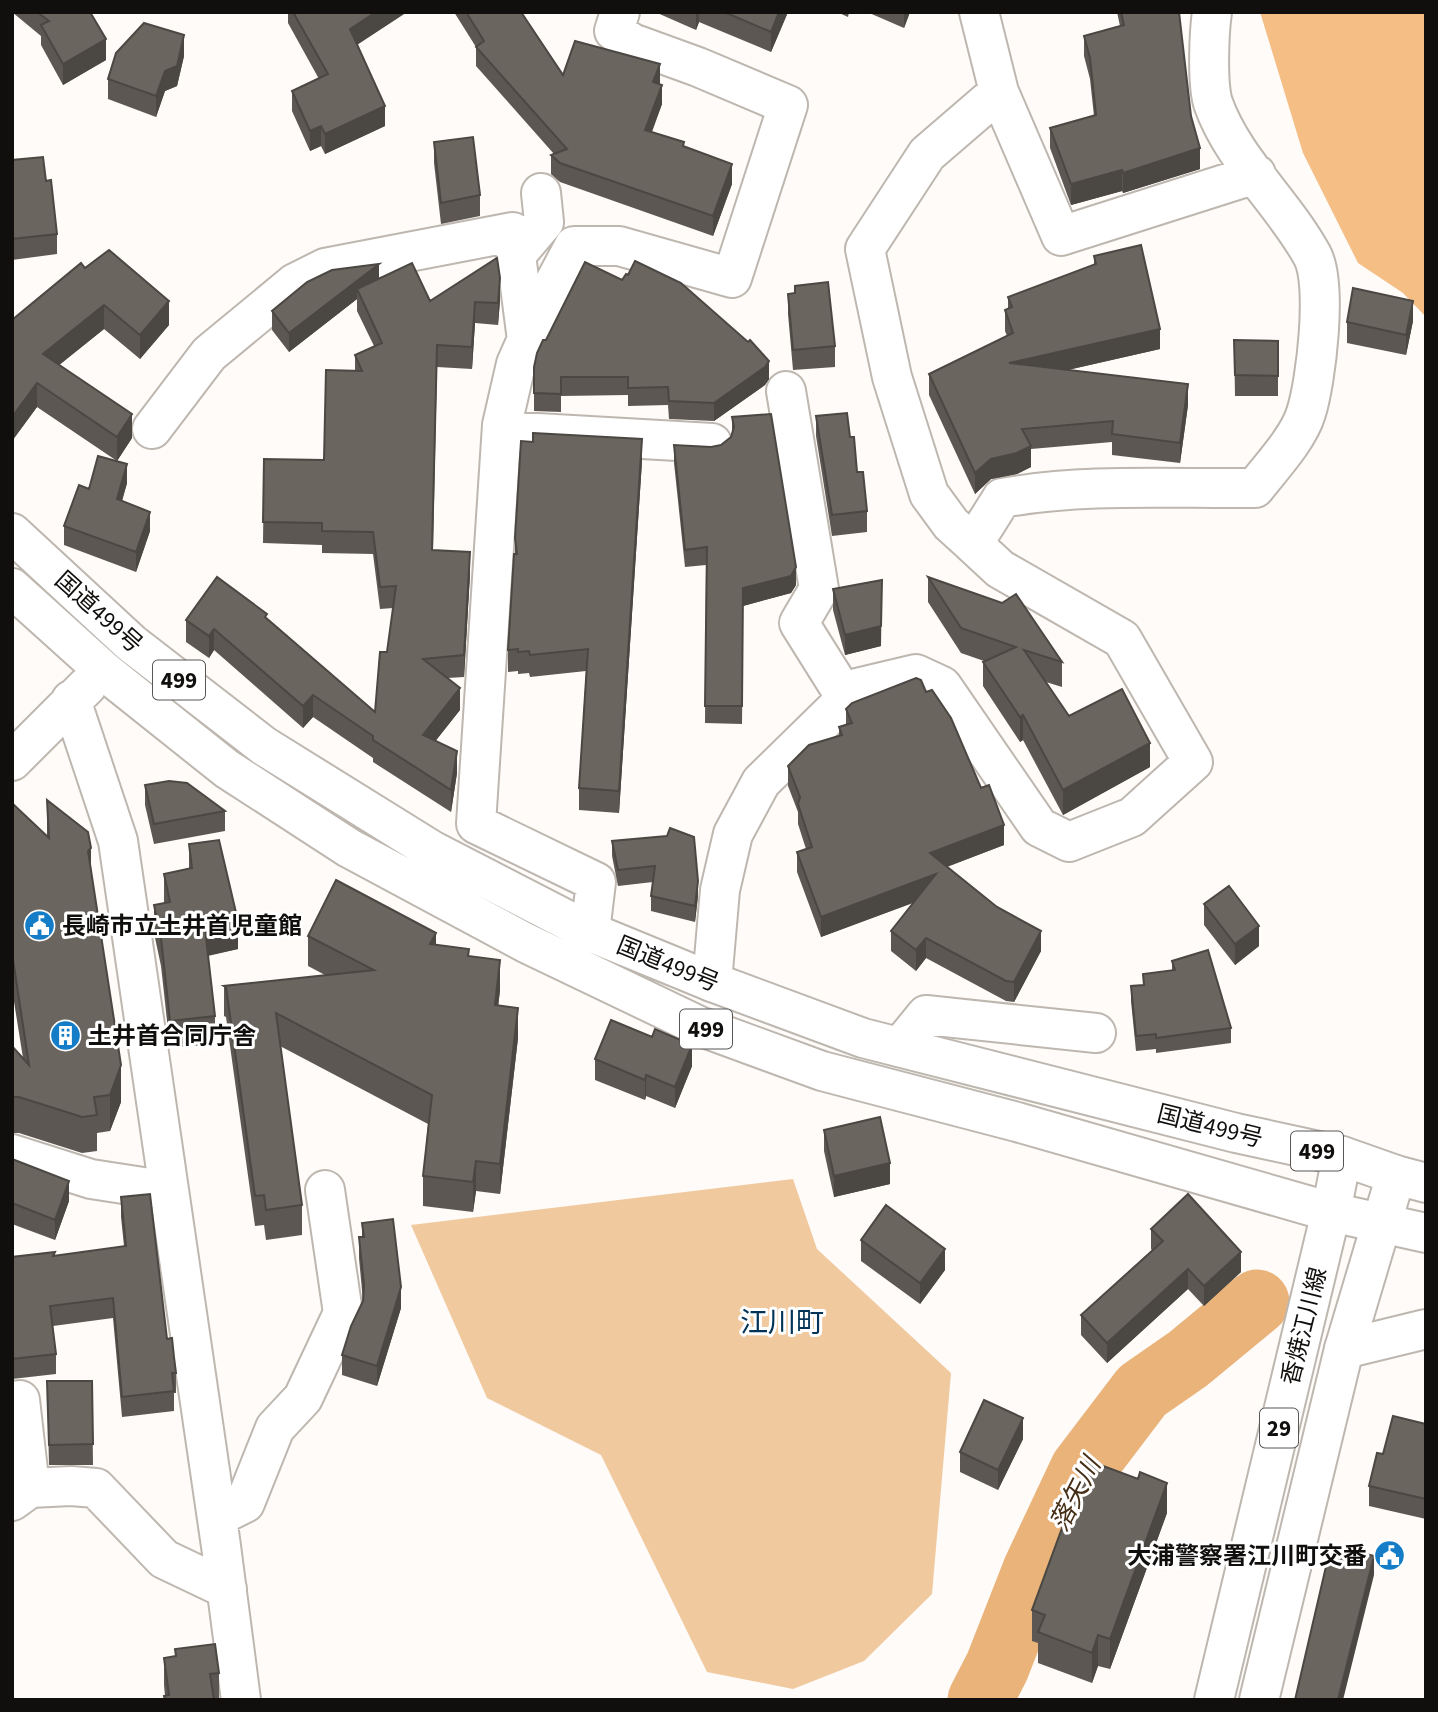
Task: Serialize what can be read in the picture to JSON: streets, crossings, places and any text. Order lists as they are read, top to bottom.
{
  "streets": {
    "main road": [
      "国道499号",
      "499",
      "香焼江川線",
      "29"
    ]
  },
  "crossings": [
    ["国道499号", "香焼江川線"]
  ],
  "districts": ["江川町"],
  "water": ["落矢川"],
  "places": {
    "public building": ["長崎市立土井首児童館", "大浦警察署江川町交番"],
    "building": ["土井首合同庁舎"]
  }
}
